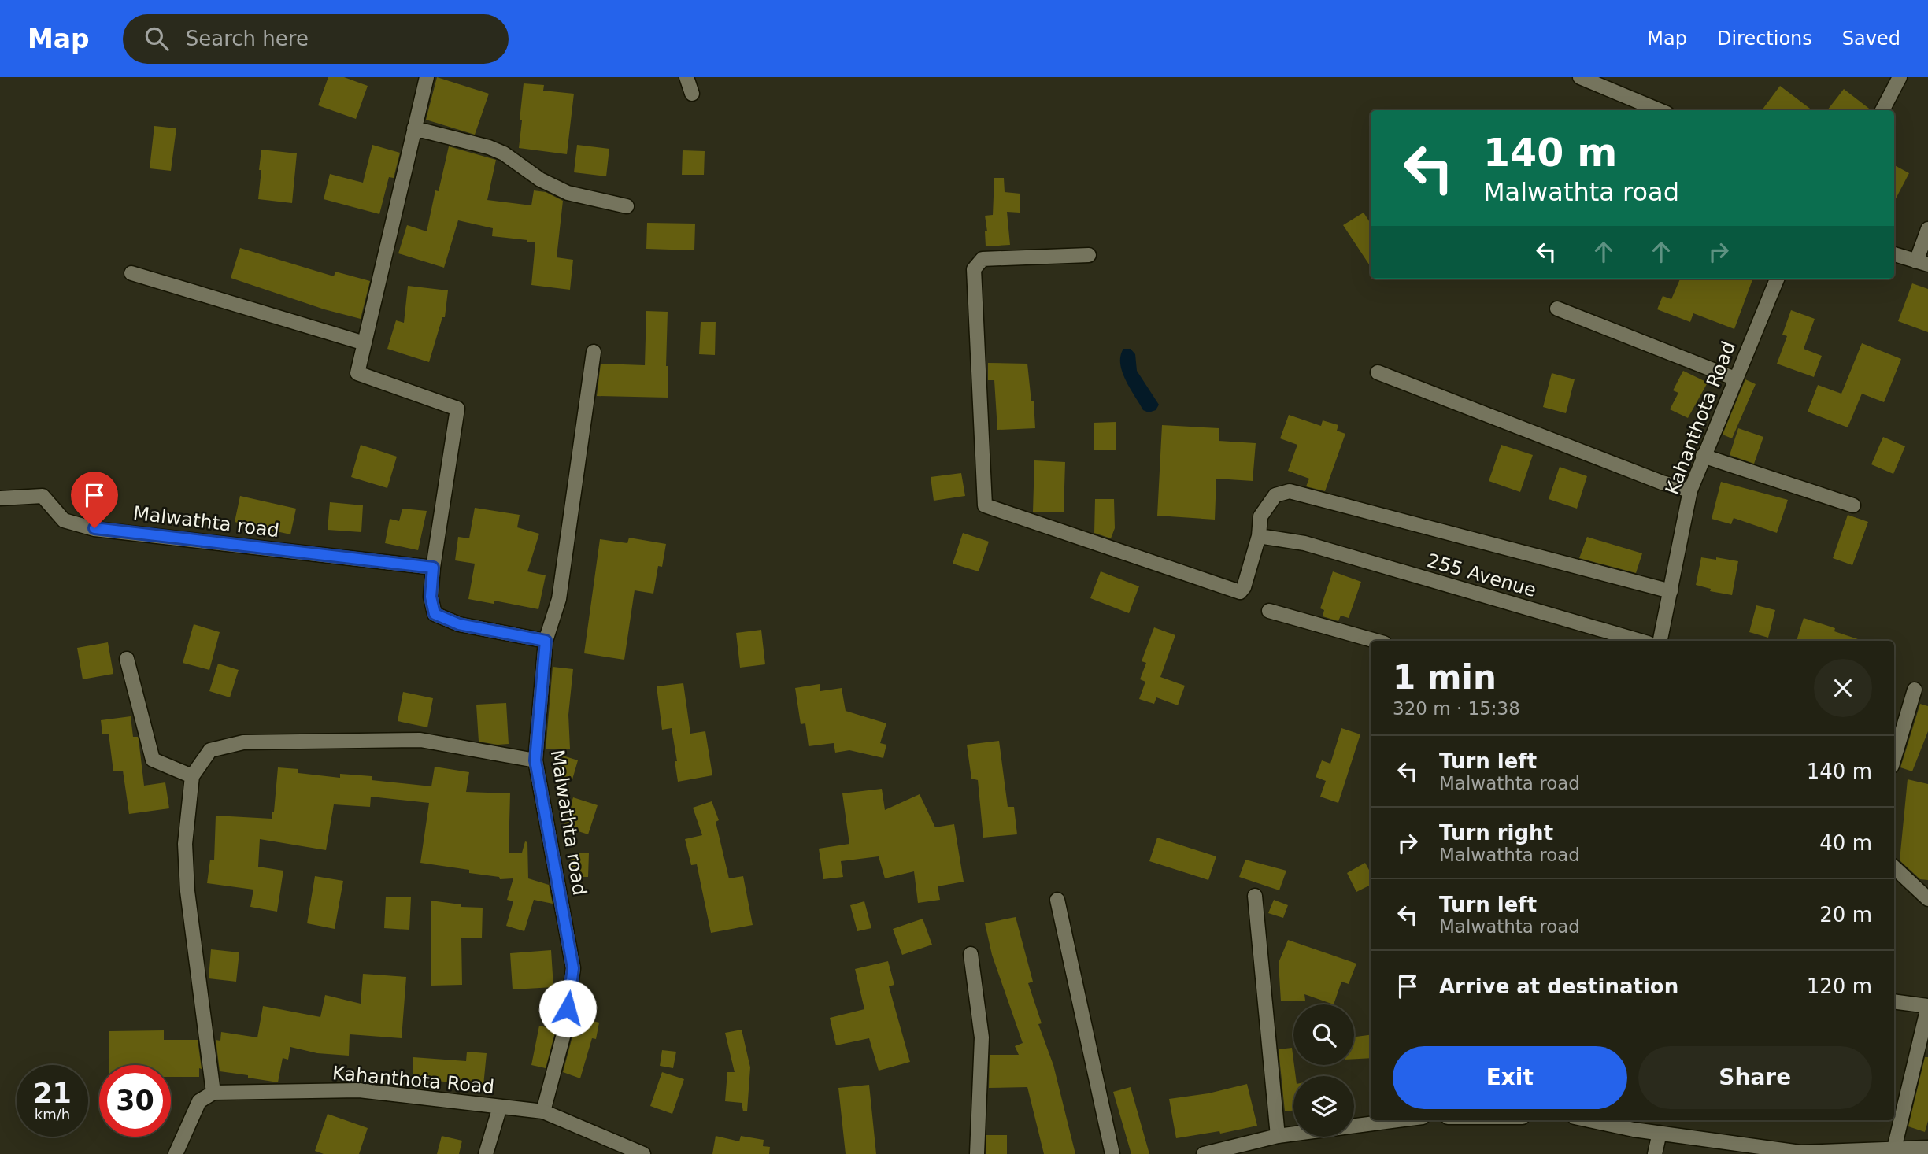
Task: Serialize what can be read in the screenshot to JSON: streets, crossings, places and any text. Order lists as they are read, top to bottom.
{
  "streets": {
    "street": ["Kahanthota Road", "Malwathta road", "255 Avenue"]
  },
  "crossings": [
    ["Kahanthota Road", "Malwathta road"]
  ],
  "page": {
    "header": "Map",
    "search": "Search here",
    "nav": ["Map", "Directions", "Saved"],
    "turn": ["140 m", "Malwathta road"],
    "heading": ["1 min", "320 m · 15:38"],
    "list": [
      {
        "name": "Turn left",
        "note": "Malwathta road",
        "value": "140 m"
      },
      {
        "name": "Turn right",
        "note": "Malwathta road",
        "value": "40 m"
      },
      {
        "name": "Turn left",
        "note": "Malwathta road",
        "value": "20 m"
      },
      {
        "name": "Arrive at destination",
        "value": "120 m"
      }
    ],
    "buttons": ["Exit", "Share"],
    "speed": "21 km/h",
    "limit": "30"
  }
}
